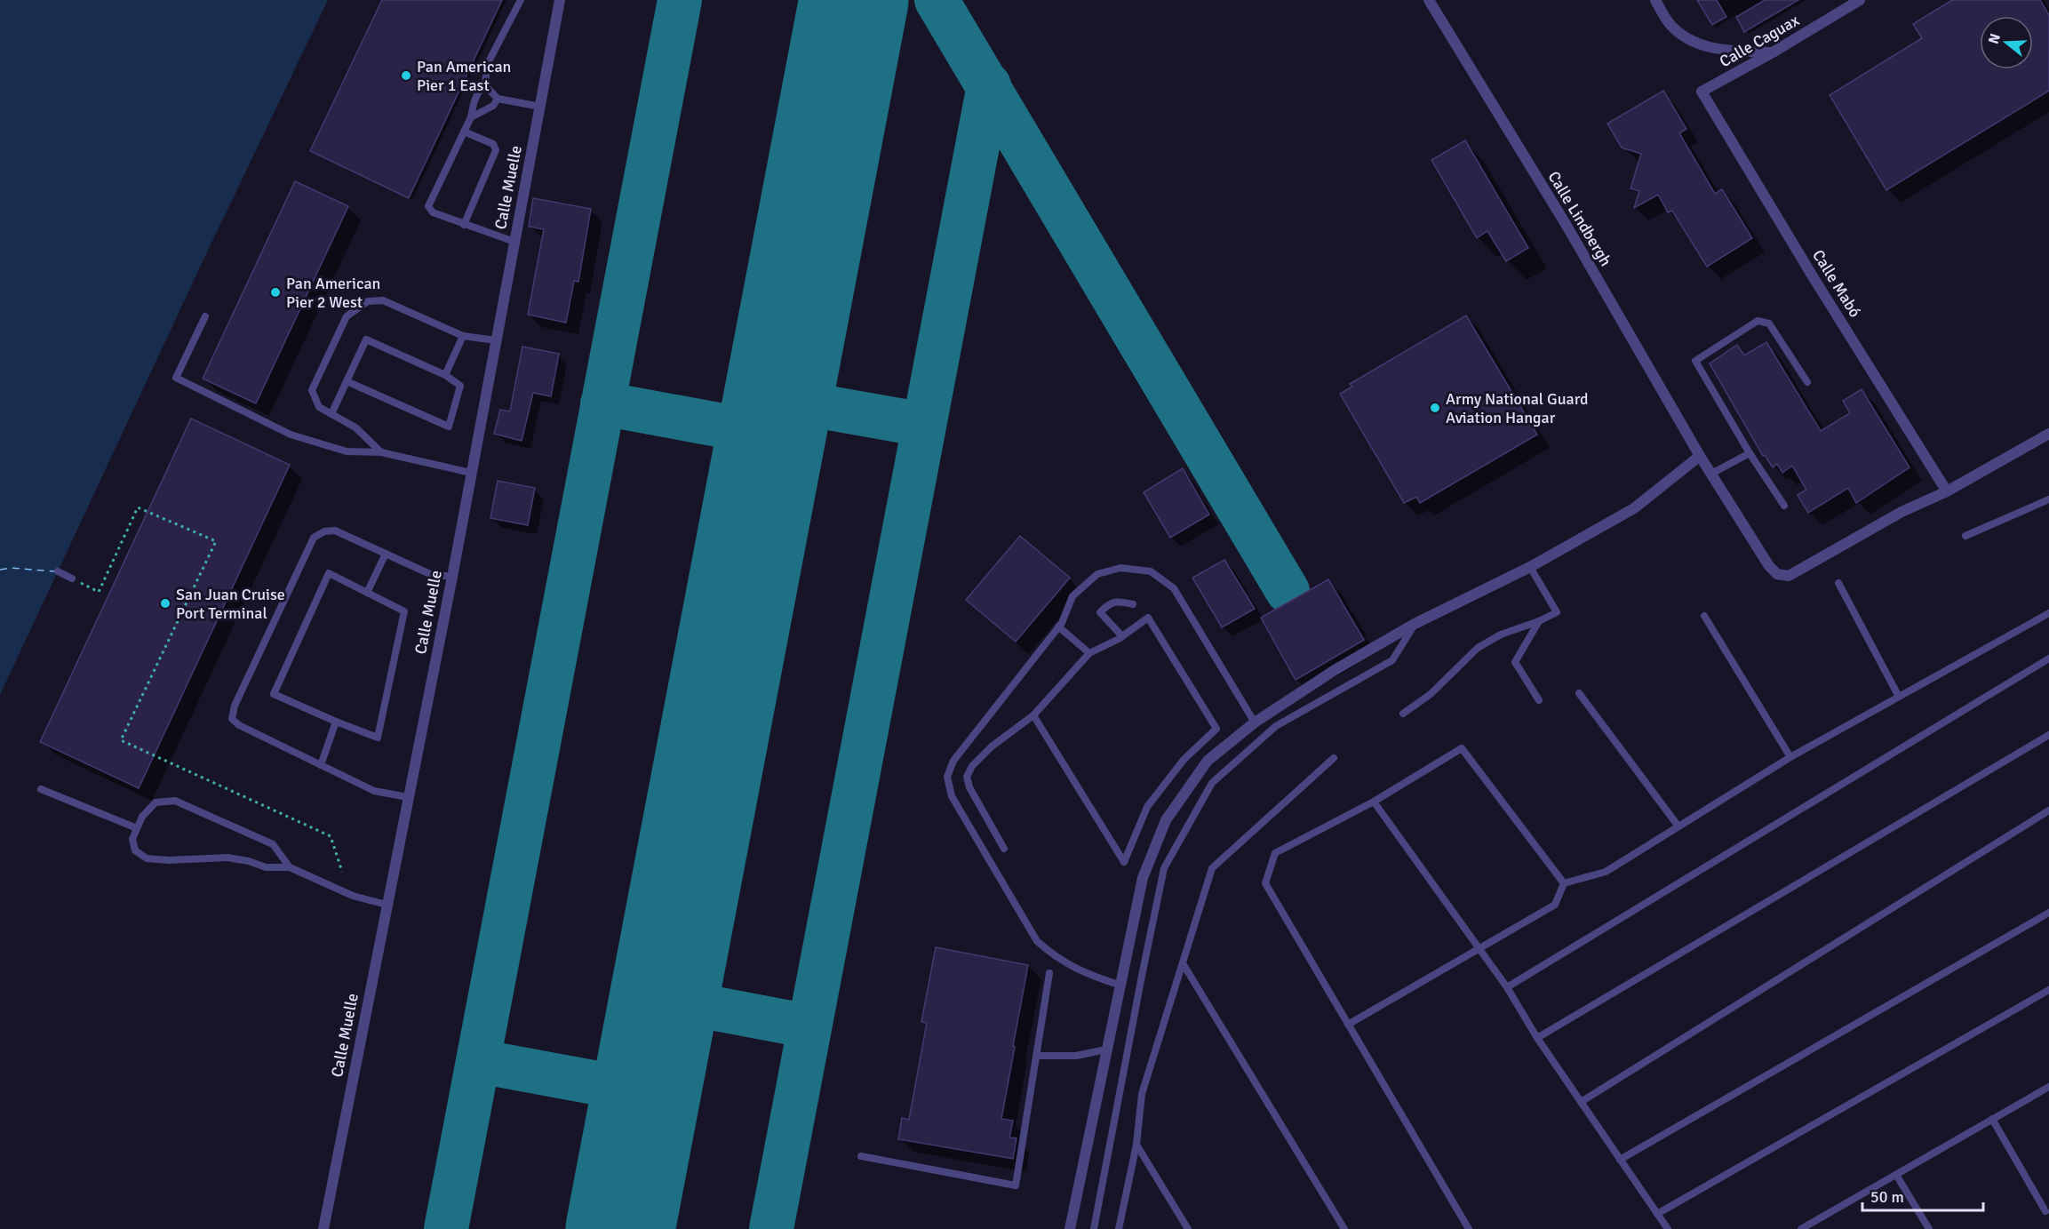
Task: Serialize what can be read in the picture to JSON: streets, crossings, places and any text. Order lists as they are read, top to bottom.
{
  "streets": {
    "street": [
      "Calle Caguax",
      "Calle Muelle",
      "Calle Lindbergh",
      "Calle Mabó"
    ]
  },
  "crossings": [
    ["Calle Caguax", "Calle Mabó"],
    ["Calle Lindbergh", "Calle Mabó"]
  ],
  "places": [
    "Pan American Pier 1 East",
    "Pan American Pier 2 West",
    "Army National Guard Aviation Hangar",
    "San Juan Cruise Port Terminal"
  ],
  "scale_bar": "50 m",
  "north": "left"
}
